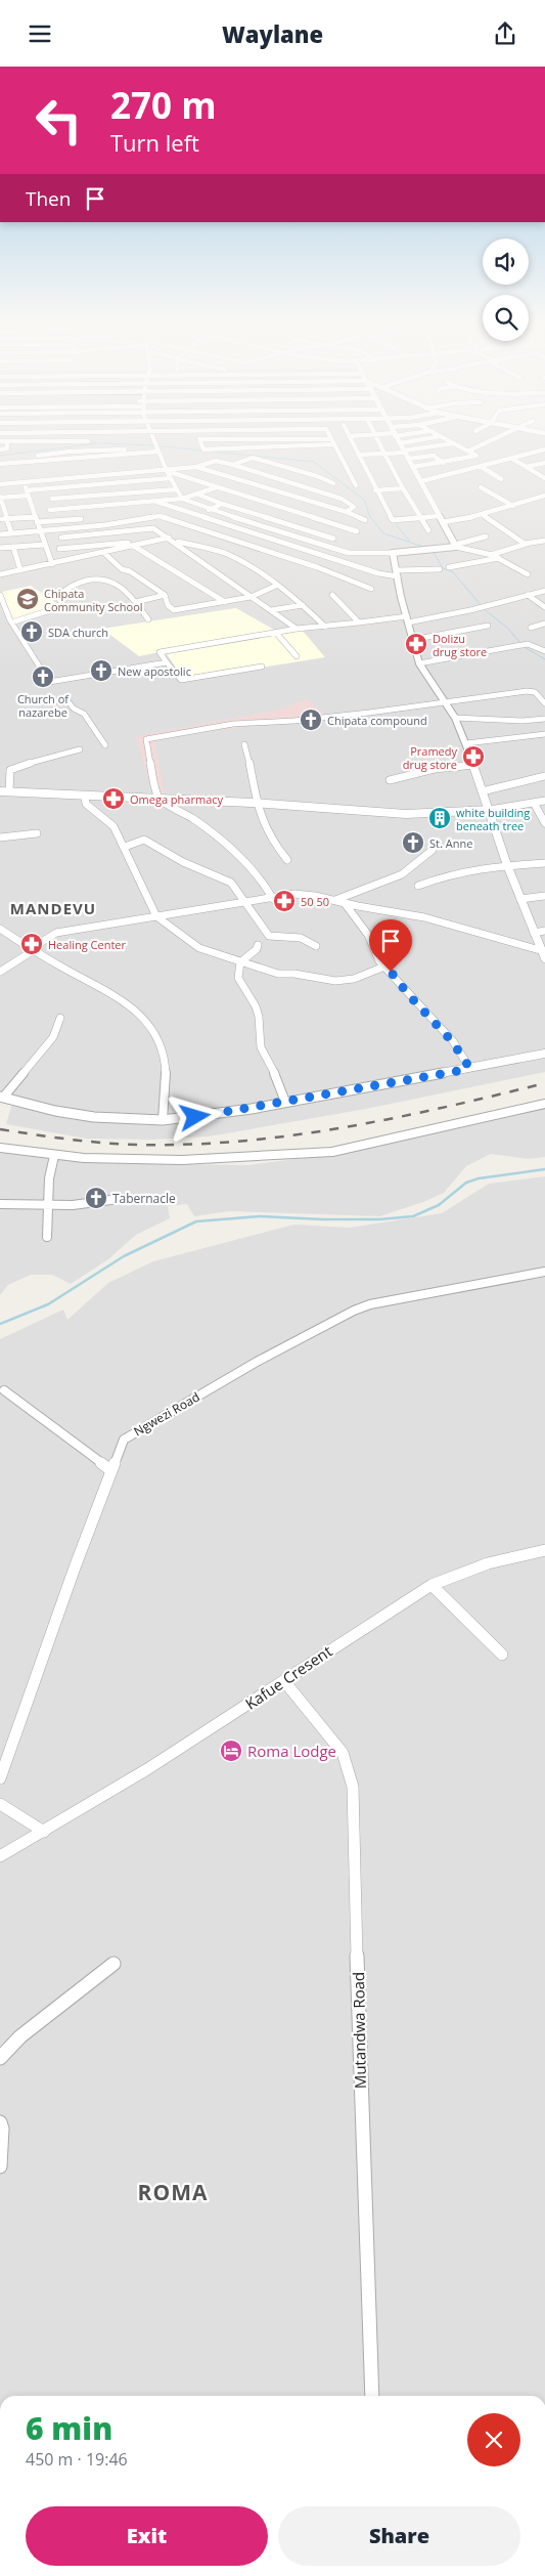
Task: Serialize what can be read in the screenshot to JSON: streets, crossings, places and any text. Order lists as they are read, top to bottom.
{
  "streets": {
    "street": ["Ngwezi Road", "Kafue Cresent", "Mutandwa Road"]
  },
  "crossings": [
    ["Kafue Cresent", "Mutandwa Road"]
  ],
  "districts": ["MANDEVU", "ROMA"],
  "places": {
    "school or university": ["Chipata Community School"],
    "church": [
      "SDA church",
      "New apostolic",
      "Church of nazarebe",
      "Chipata compound",
      "St. Anne",
      "Tabernacle"
    ],
    "pharmacy": [
      "Dolizu drug store",
      "Pramedy drug store",
      "Omega pharmacy",
      "50 50",
      "Healing Center"
    ],
    "building": ["white building beneath tree"],
    "hotel": ["Roma Lodge"]
  },
  "page": {
    "header": "Waylane",
    "turn": ["270 m", "Turn left"],
    "then": "Then",
    "heading": ["6 min", "450 m · 19:46"],
    "buttons": ["Exit", "Share"]
  }
}
